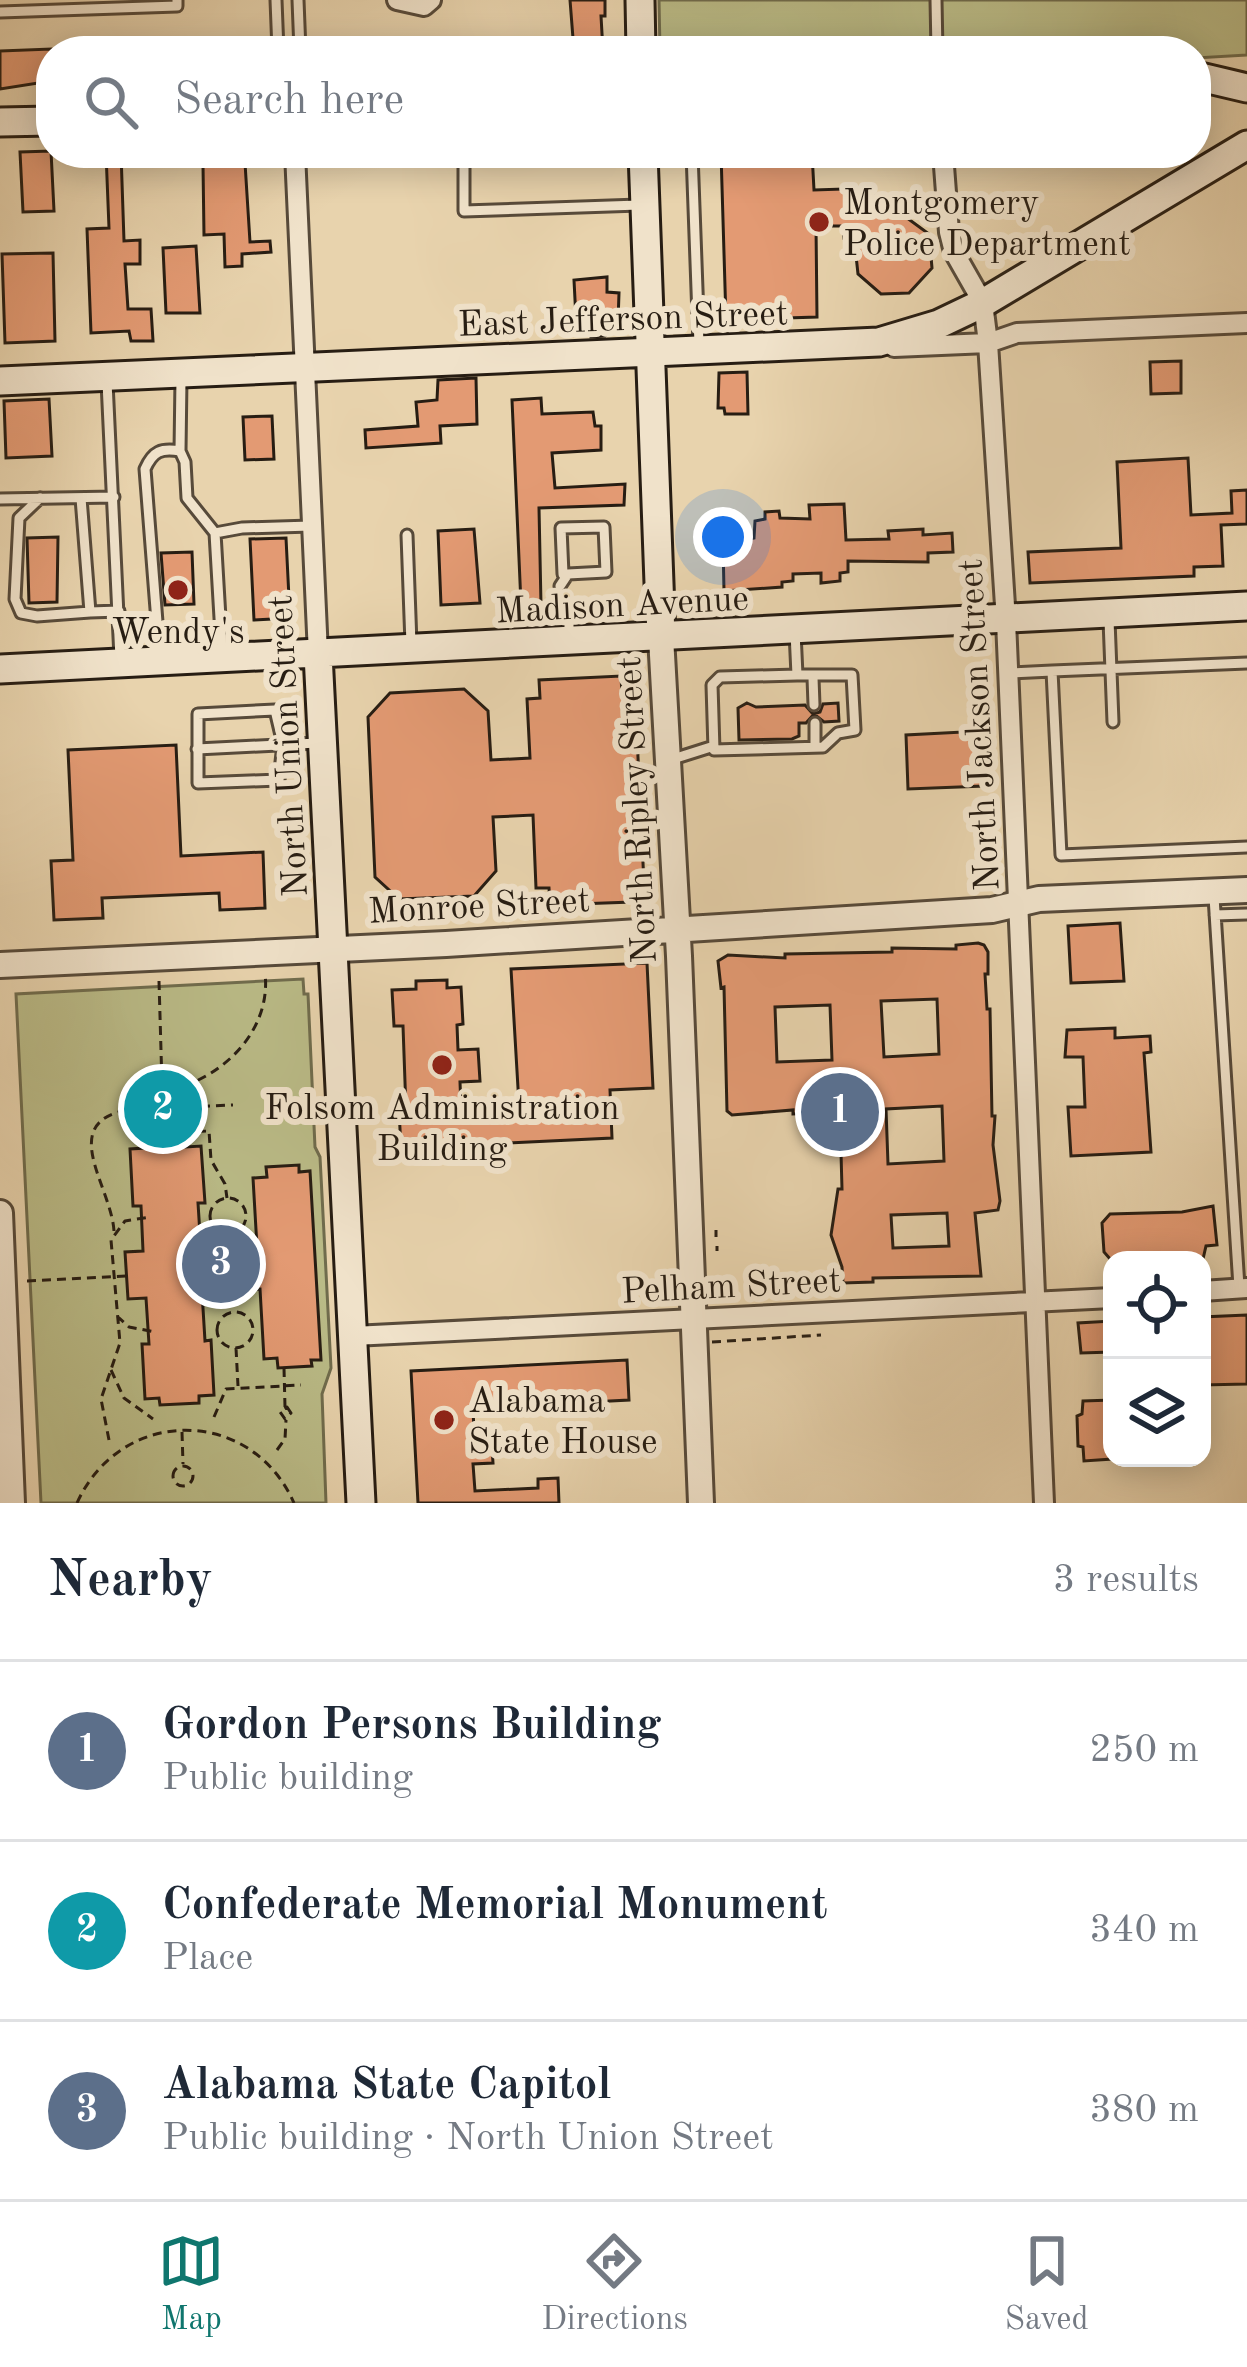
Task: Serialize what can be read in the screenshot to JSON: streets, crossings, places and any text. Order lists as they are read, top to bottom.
{
  "streets": {
    "main road": [
      "East Jefferson Street",
      "Madison Avenue",
      "North Union Street",
      "North Ripley Street"
    ],
    "street": ["North Jackson Street", "Monroe Street", "Pelham Street"]
  },
  "crossings": [
    ["East Jefferson Street", "North Jackson Street"],
    ["East Jefferson Street", "North Union Street"],
    ["East Jefferson Street", "North Ripley Street"],
    ["Madison Avenue", "North Jackson Street"],
    ["Madison Avenue", "North Union Street"],
    ["Madison Avenue", "North Ripley Street"],
    ["North Jackson Street", "Monroe Street"],
    ["North Jackson Street", "Pelham Street"],
    ["North Union Street", "Monroe Street"],
    ["North Union Street", "Pelham Street"],
    ["North Ripley Street", "Monroe Street"],
    ["North Ripley Street", "Pelham Street"]
  ],
  "places": [
    "Montgomery Police Department",
    "Wendy's",
    "Folsom Administration Building",
    "Alabama State House"
  ],
  "page": {
    "search": "Search here",
    "pins": ["2", "1", "3"],
    "heading": ["Nearby", "3 results"],
    "list": [
      {
        "mark": "1",
        "name": "Gordon Persons Building",
        "note": "Public building",
        "value": "250 m"
      },
      {
        "mark": "2",
        "name": "Confederate Memorial Monument",
        "note": "Place",
        "value": "340 m"
      },
      {
        "mark": "3",
        "name": "Alabama State Capitol",
        "note": "Public building · North Union Street",
        "value": "380 m"
      }
    ],
    "nav": ["Map", "Directions", "Saved"]
  }
}
